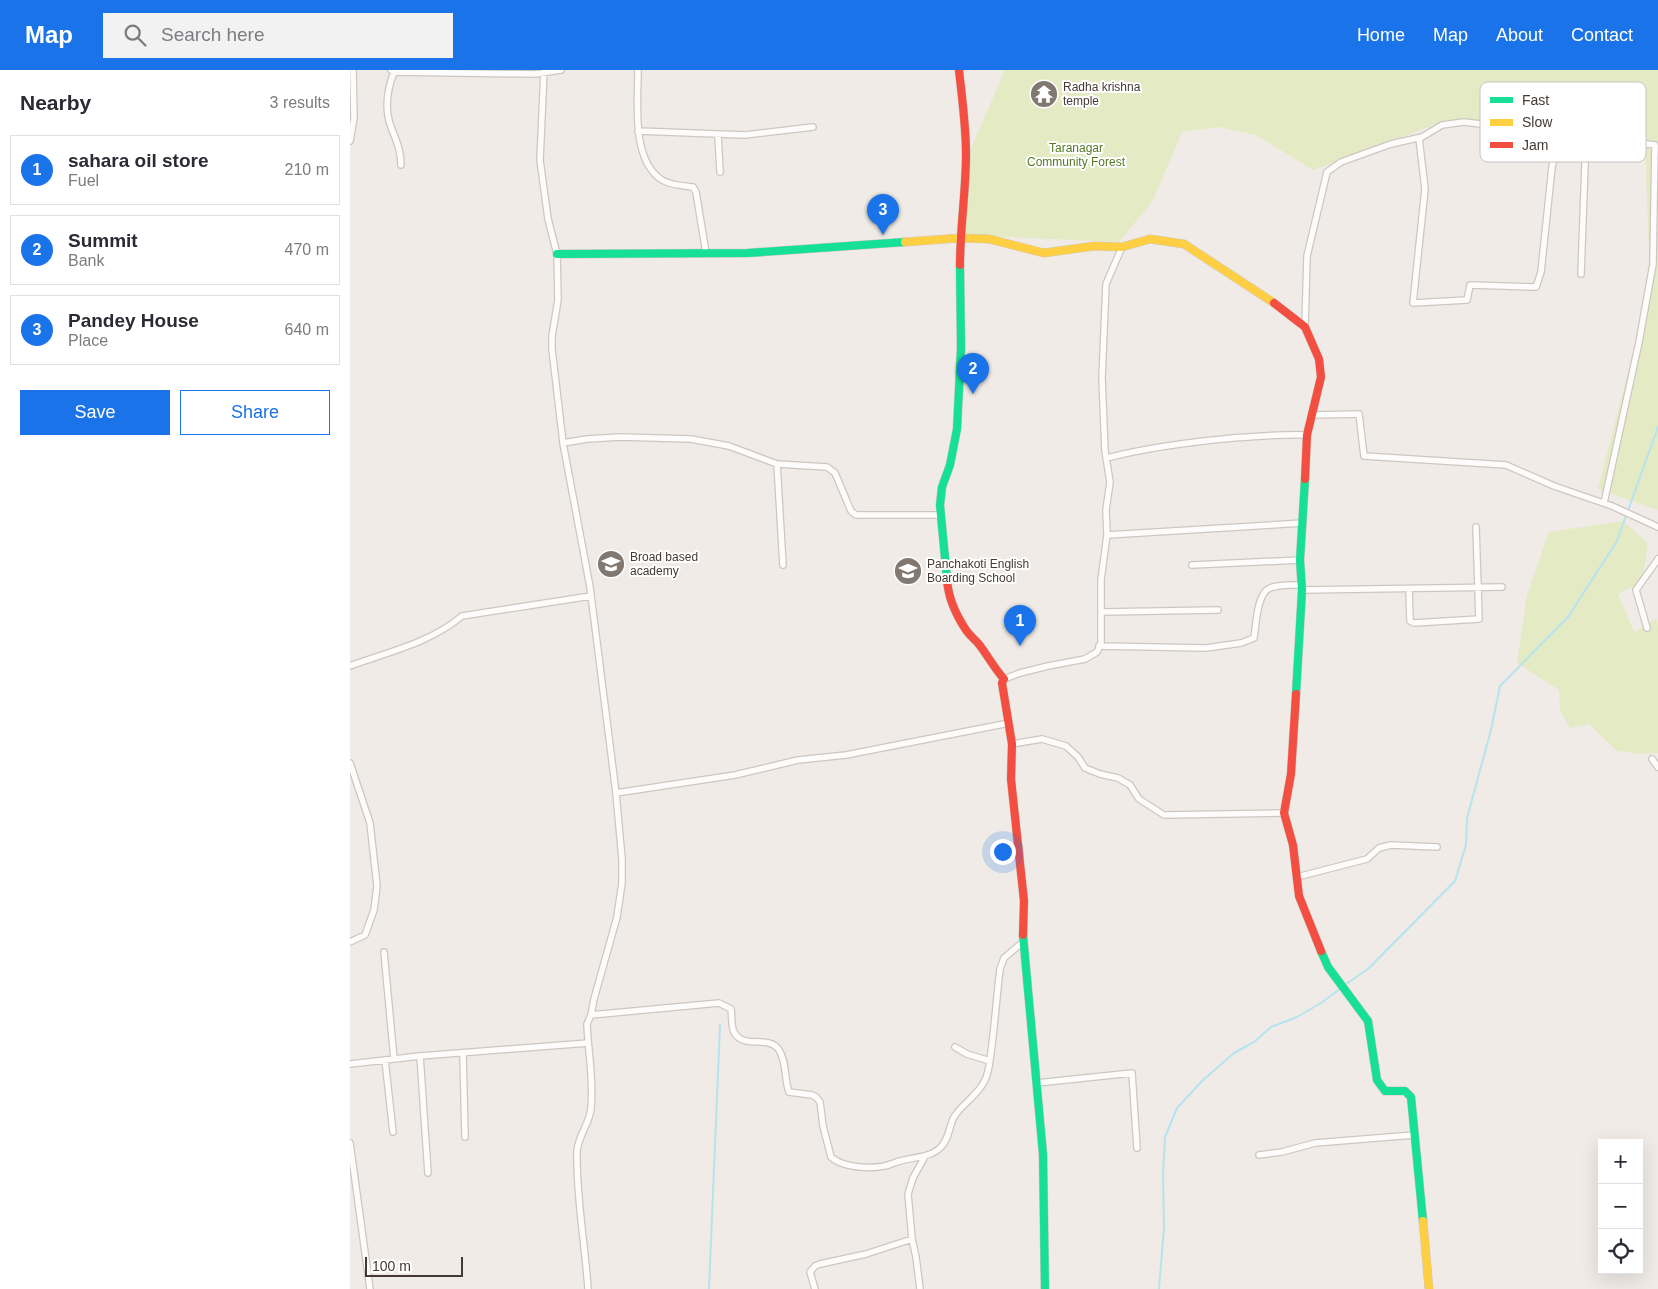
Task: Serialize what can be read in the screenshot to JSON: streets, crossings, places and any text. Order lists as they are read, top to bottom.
{
  "parks": ["Taranagar Community Forest"],
  "places": {
    "temple": ["Radha krishna temple"],
    "school or university": ["Broad based academy", "Panchakoti English Boarding School"]
  },
  "legend": ["Fast", "Slow", "Jam"],
  "scale_bar": "100 m",
  "page": {
    "header": "Map",
    "search": "Search here",
    "nav": [
      "Home",
      "Map",
      "About",
      "Contact"
    ],
    "heading": ["Nearby", "3 results"],
    "list": [
      {
        "mark": "1",
        "name": "sahara oil store",
        "note": "Fuel",
        "value": "210 m"
      },
      {
        "mark": "2",
        "name": "Summit",
        "note": "Bank",
        "value": "470 m"
      },
      {
        "mark": "3",
        "name": "Pandey House",
        "note": "Place",
        "value": "640 m"
      }
    ],
    "pins": ["3", "2", "1"],
    "buttons": ["Save", "Share"],
    "map_buttons": ["+", "−"],
    "scale": "100 m"
  }
}
